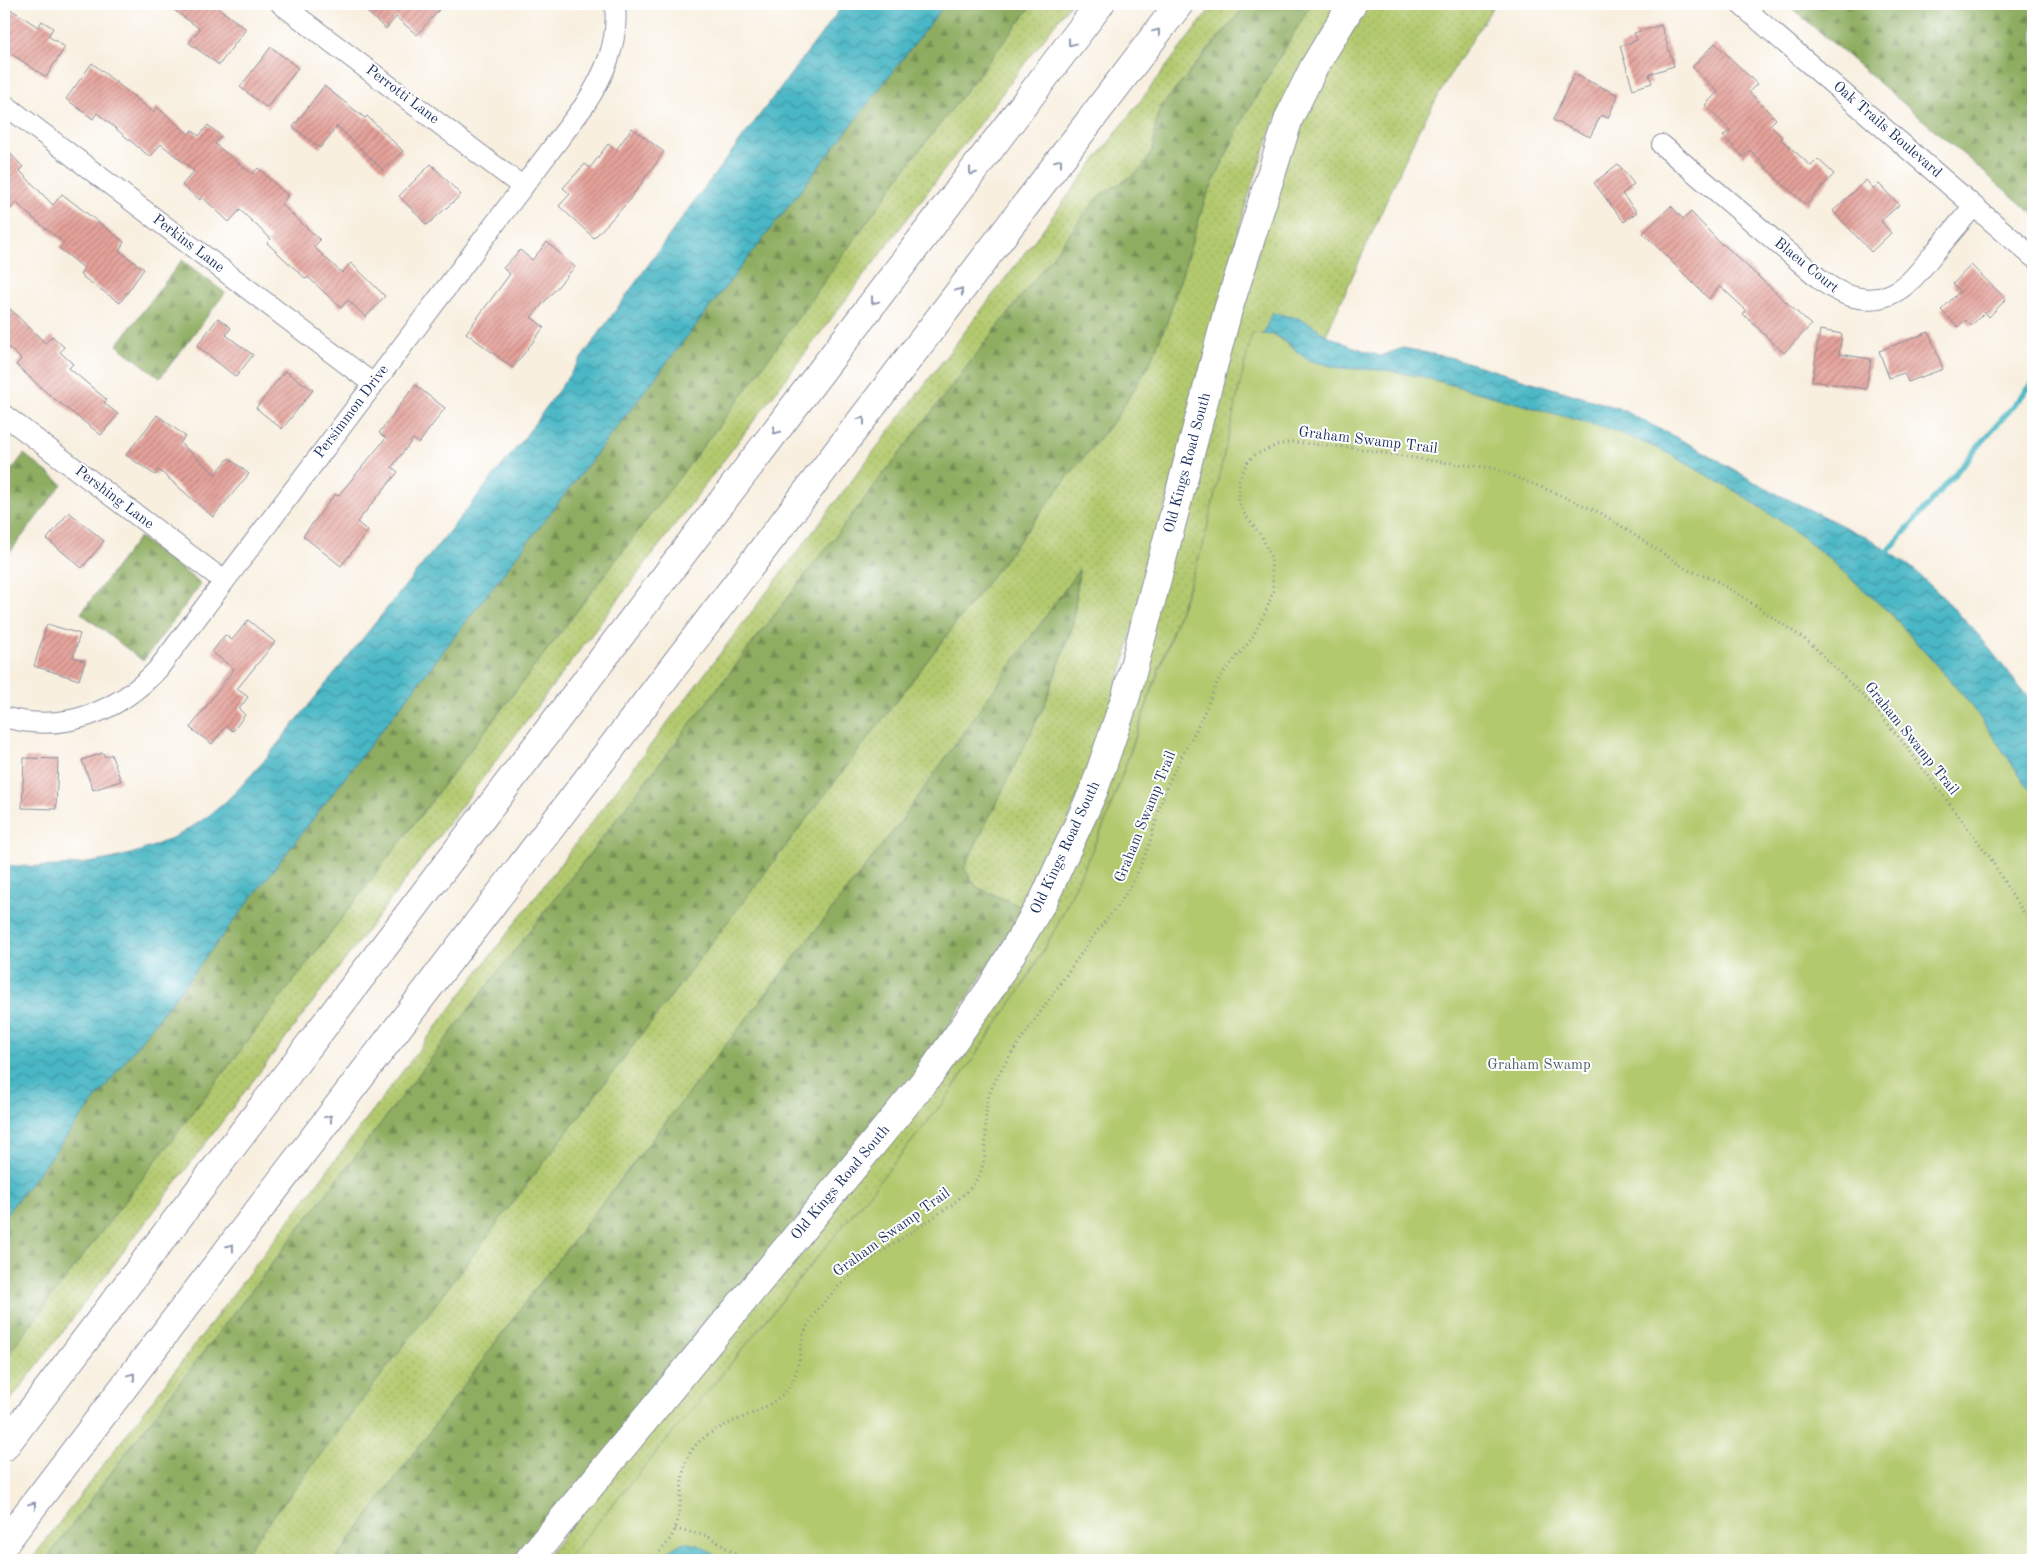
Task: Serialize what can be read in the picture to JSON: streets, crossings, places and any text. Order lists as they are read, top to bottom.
{
  "streets": {
    "main road": ["Old Kings Road South"],
    "street": [
      "Perrotti Lane",
      "Oak Trails Boulevard",
      "Perkins Lane",
      "Blaeu Court",
      "Persimmon Drive",
      "Pershing Lane"
    ],
    "path": ["Graham Swamp Trail"]
  },
  "crossings": [
    ["Perrotti Lane", "Persimmon Drive"],
    ["Oak Trails Boulevard", "Blaeu Court"],
    ["Perkins Lane", "Persimmon Drive"],
    ["Persimmon Drive", "Pershing Lane"]
  ],
  "parks": ["Graham Swamp"]
}
